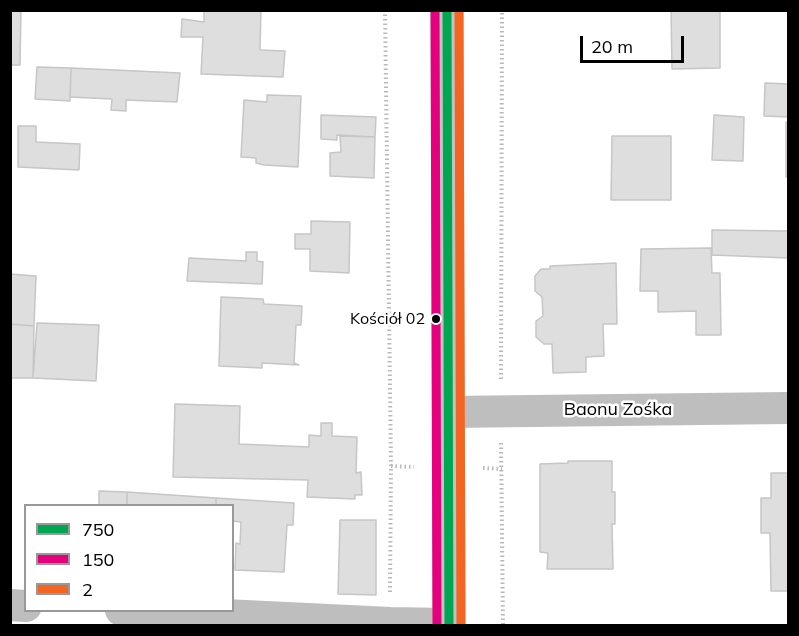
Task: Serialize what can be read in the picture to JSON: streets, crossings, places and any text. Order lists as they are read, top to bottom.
{
  "streets": {
    "street": ["Baonu Zośka"]
  },
  "places": ["Kościół 02"],
  "lines": ["transit line 750", "transit line 150", "transit line 2"],
  "legend": ["750", "150", "2"],
  "scale_bar": "20 m"
}
